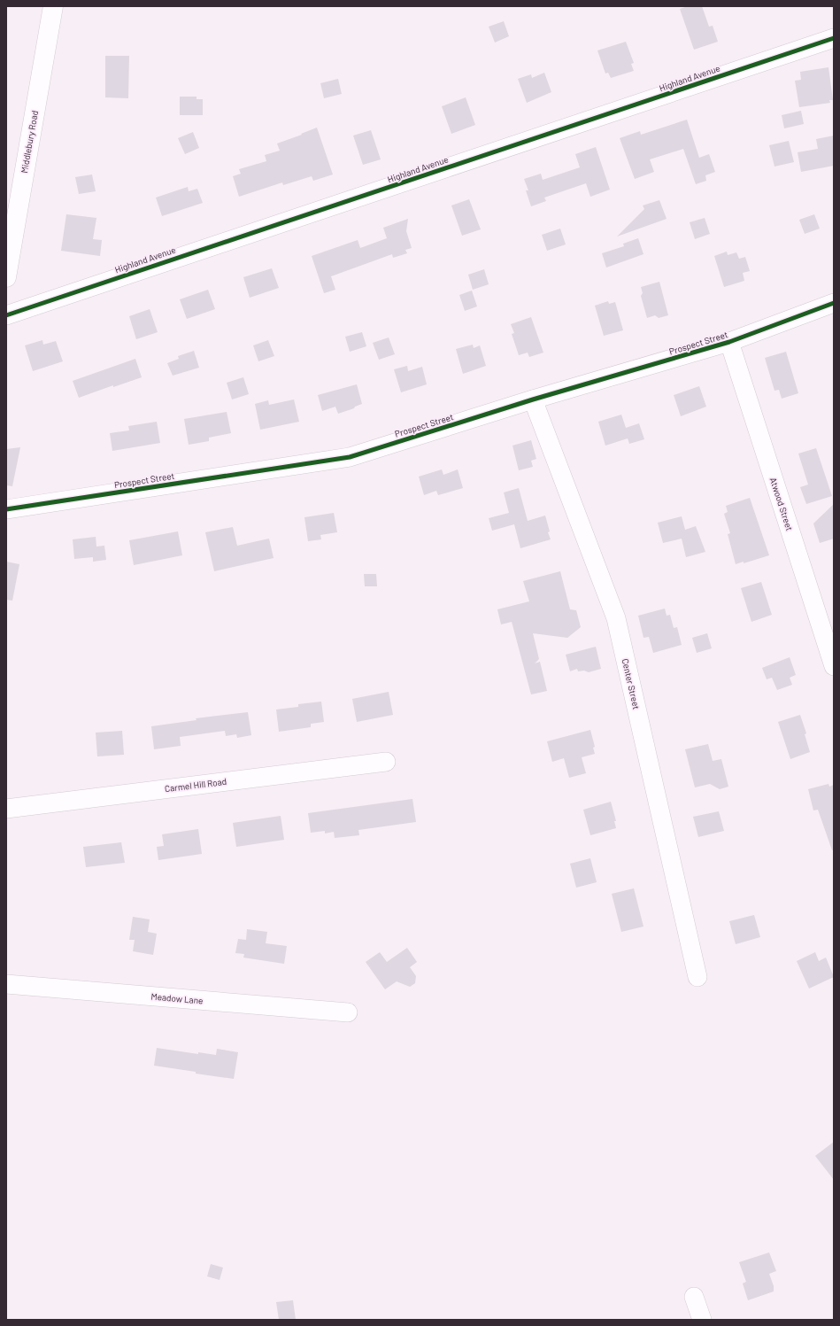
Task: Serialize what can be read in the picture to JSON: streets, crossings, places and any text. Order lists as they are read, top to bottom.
{
  "streets": {
    "street": [
      "Highland Avenue",
      "Middlebury Road",
      "Prospect Street",
      "Atwood Street",
      "Center Street",
      "Carmel Hill Road",
      "Meadow Lane"
    ]
  },
  "crossings": [
    ["Prospect Street", "Atwood Street"],
    ["Prospect Street", "Center Street"]
  ]
}
